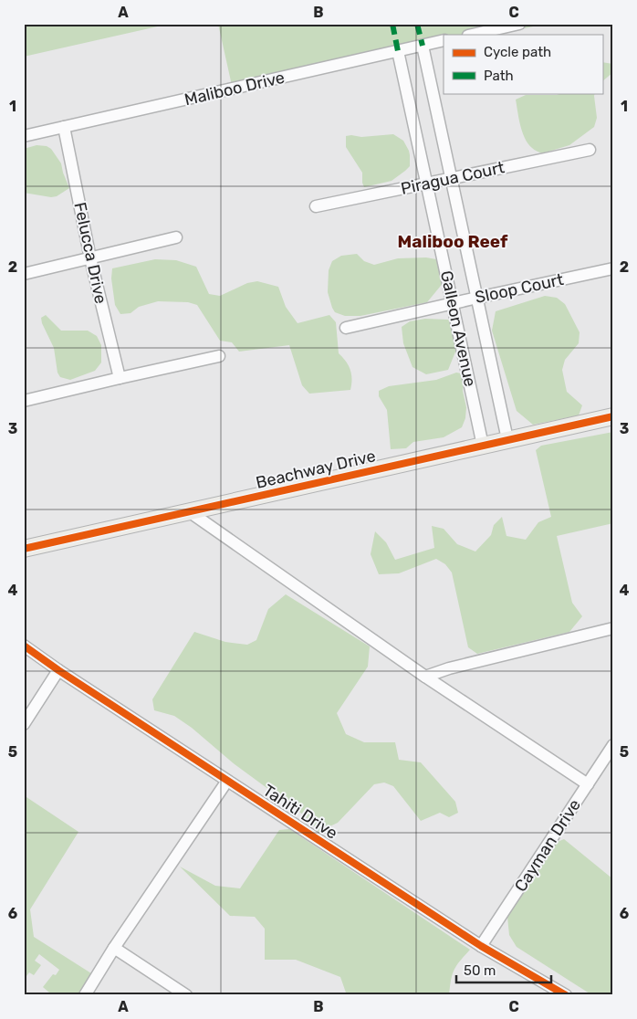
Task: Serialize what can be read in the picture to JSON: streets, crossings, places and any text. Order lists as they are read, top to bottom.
{
  "streets": {
    "street": [
      "Maliboo Drive",
      "Piragua Court",
      "Felucca Drive",
      "Sloop Court",
      "Galleon Avenue",
      "Beachway Drive",
      "Tahiti Drive",
      "Cayman Drive"
    ]
  },
  "crossings": [
    ["Maliboo Drive", "Felucca Drive"],
    ["Maliboo Drive", "Galleon Avenue"],
    ["Piragua Court", "Galleon Avenue"],
    ["Sloop Court", "Galleon Avenue"],
    ["Galleon Avenue", "Beachway Drive"],
    ["Tahiti Drive", "Cayman Drive"]
  ],
  "districts": ["Maliboo Reef"],
  "legend": ["Cycle path", "Path"],
  "scale_bar": "50 m",
  "grid": {
    "columns": ["A", "B", "C"],
    "rows": [
      "1",
      "2",
      "3",
      "4",
      "5",
      "6"
    ]
  }
}
